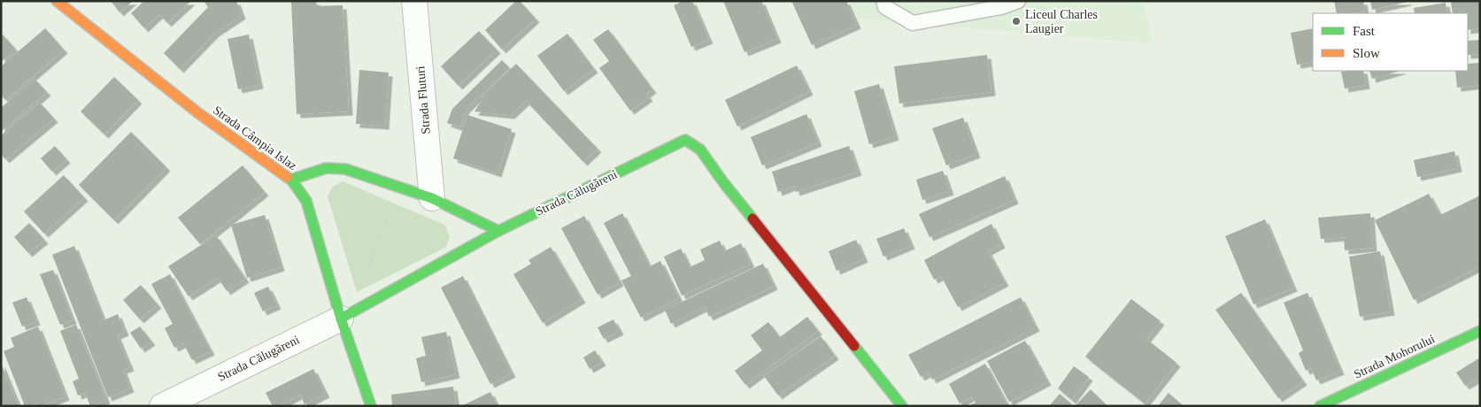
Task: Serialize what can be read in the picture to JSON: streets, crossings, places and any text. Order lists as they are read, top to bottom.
{
  "streets": {
    "street": [
      "Strada Fluturi",
      "Strada Câmpia Islaz",
      "Strada Călugăreni",
      "Strada Mohorului"
    ]
  },
  "crossings": [
    ["Strada Câmpia Islaz", "Strada Călugăreni"]
  ],
  "places": ["Liceul Charles Laugier"],
  "legend": ["Fast", "Slow"]
}
